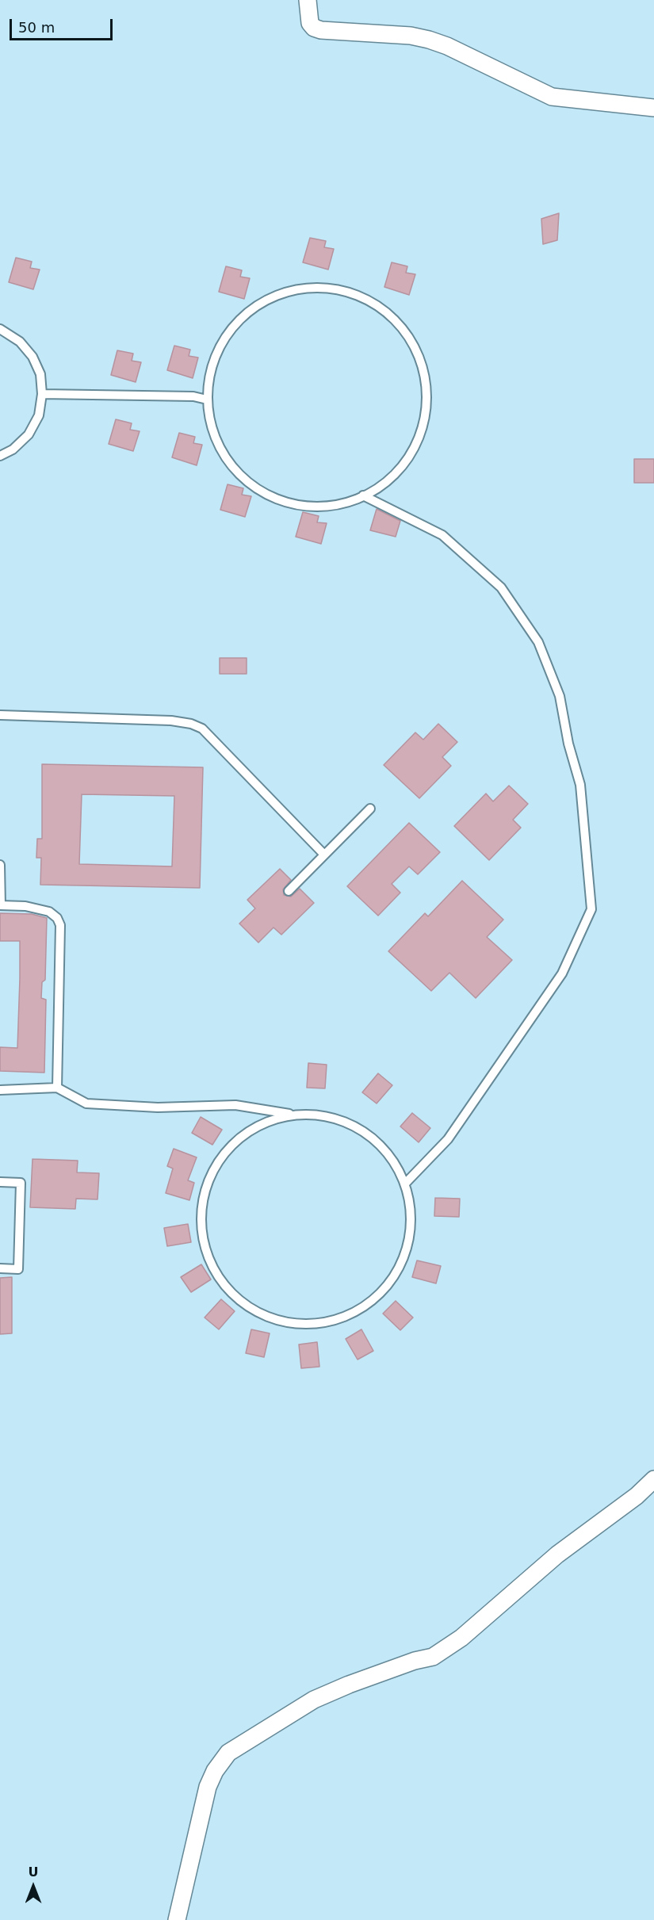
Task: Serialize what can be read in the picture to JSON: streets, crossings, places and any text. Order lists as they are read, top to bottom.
{
  "scale_bar": "50 m",
  "north": "top"
}
